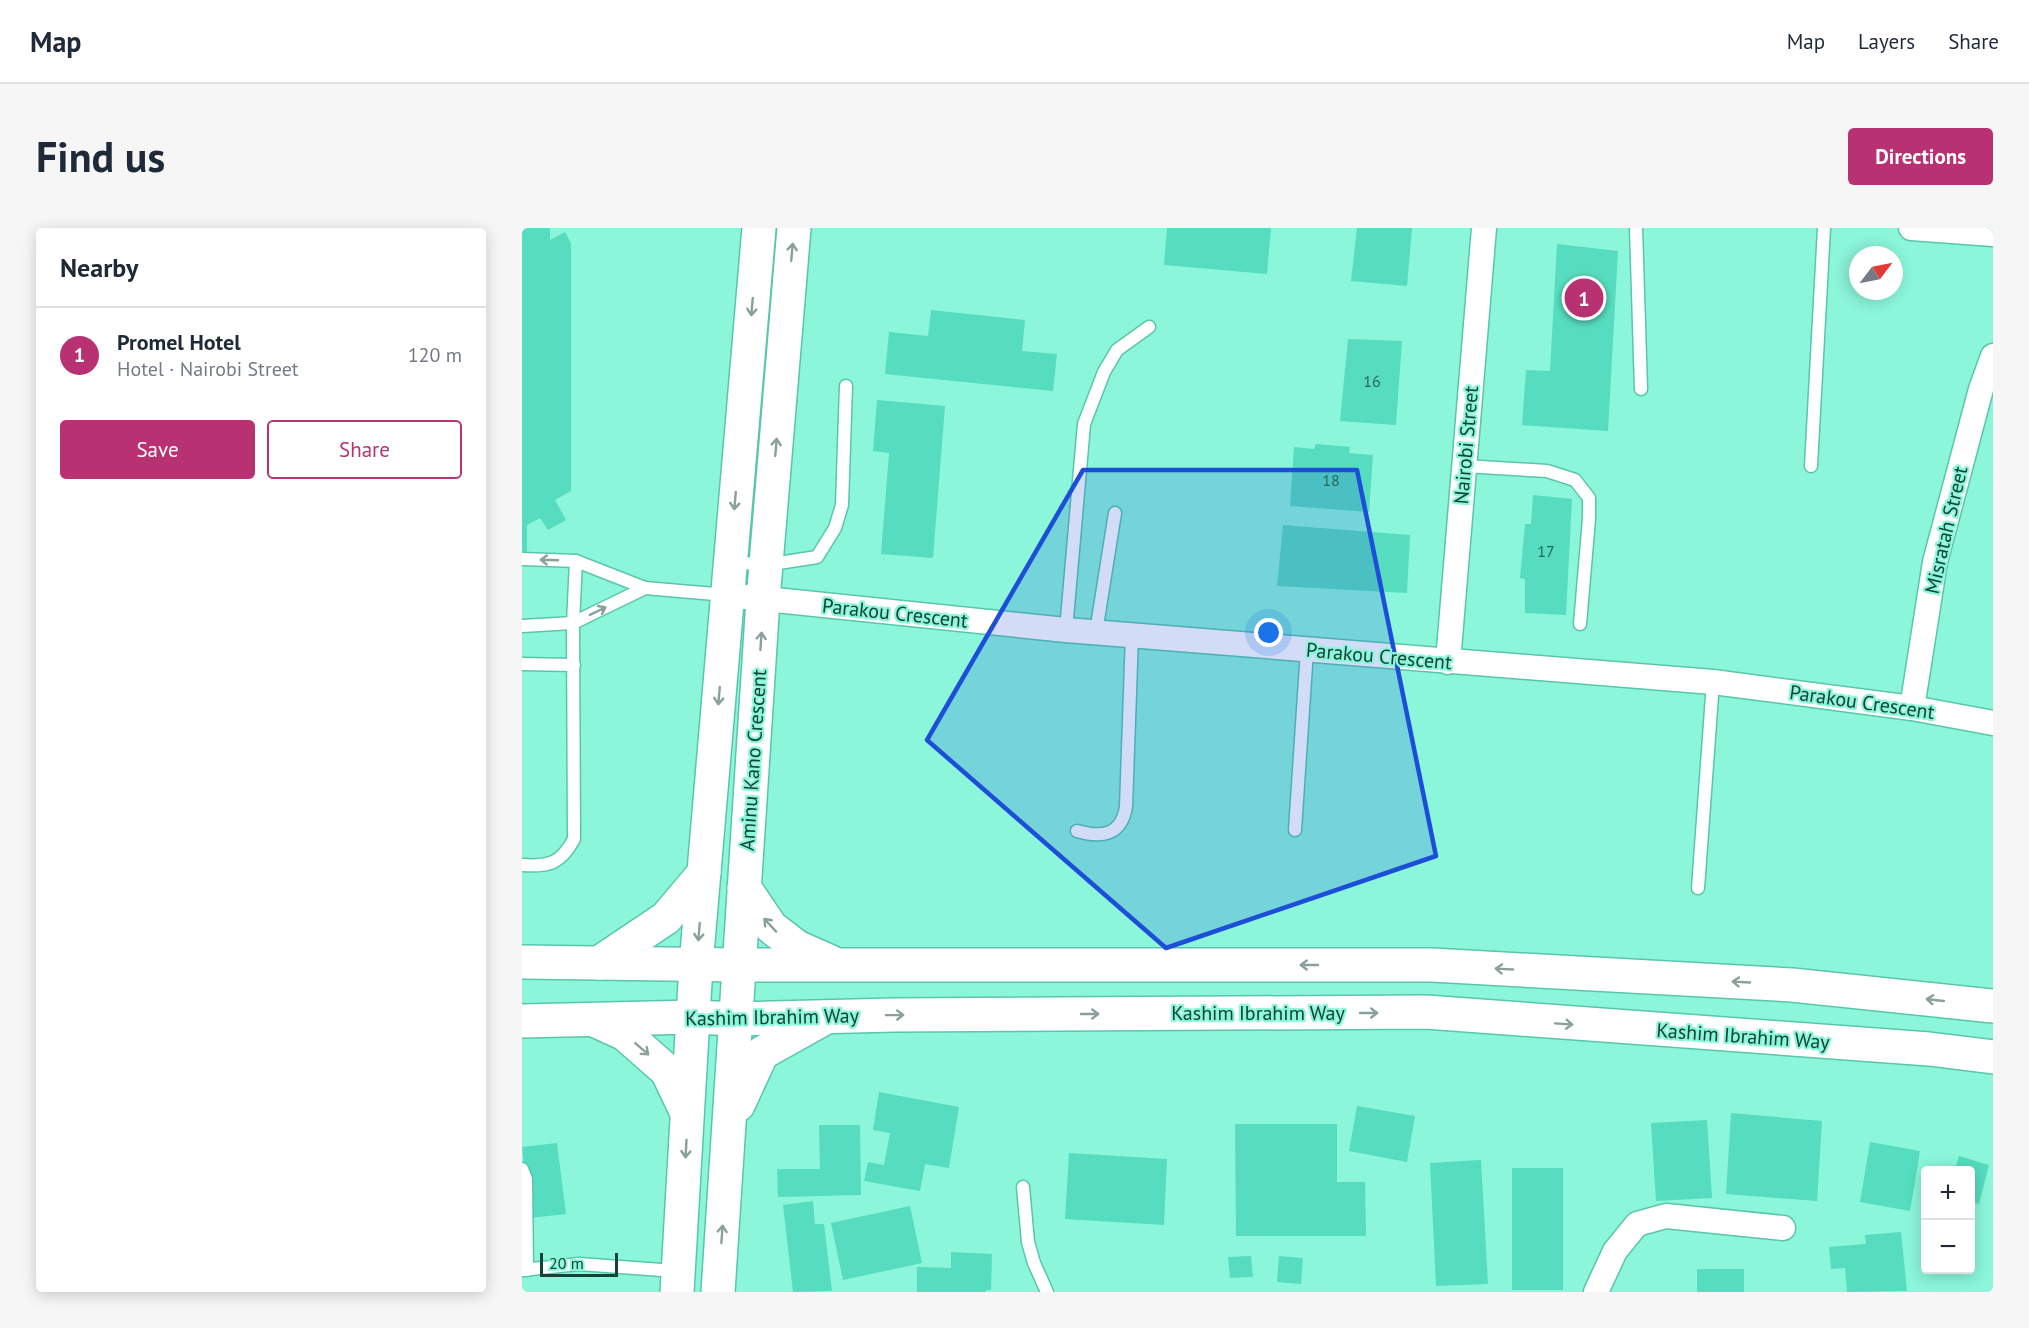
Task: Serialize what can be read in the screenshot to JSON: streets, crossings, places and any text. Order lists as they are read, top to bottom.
{
  "streets": {
    "main road": ["Aminu Kano Crescent", "Kashim Ibrahim Way"],
    "street": ["Nairobi Street", "Misratah Street", "Parakou Crescent"]
  },
  "crossings": [
    ["Nairobi Street", "Parakou Crescent"],
    ["Misratah Street", "Parakou Crescent"],
    ["Parakou Crescent", "Aminu Kano Crescent"],
    ["Aminu Kano Crescent", "Kashim Ibrahim Way"]
  ],
  "house_numbers": ["16", "18", "17"],
  "scale_bar": "20 m",
  "north": "top right",
  "page": {
    "header": "Map",
    "nav": ["Map", "Layers", "Share"],
    "buttons": [
      "Directions",
      ["Save", "Share"]
    ],
    "title": "Find us",
    "heading": "Nearby",
    "pins": "1",
    "list": [
      {
        "mark": "1",
        "name": "Promel Hotel",
        "note": "Hotel · Nairobi Street",
        "value": "120 m"
      }
    ],
    "map_buttons": ["+", "−"],
    "scale": "20 m"
  }
}
